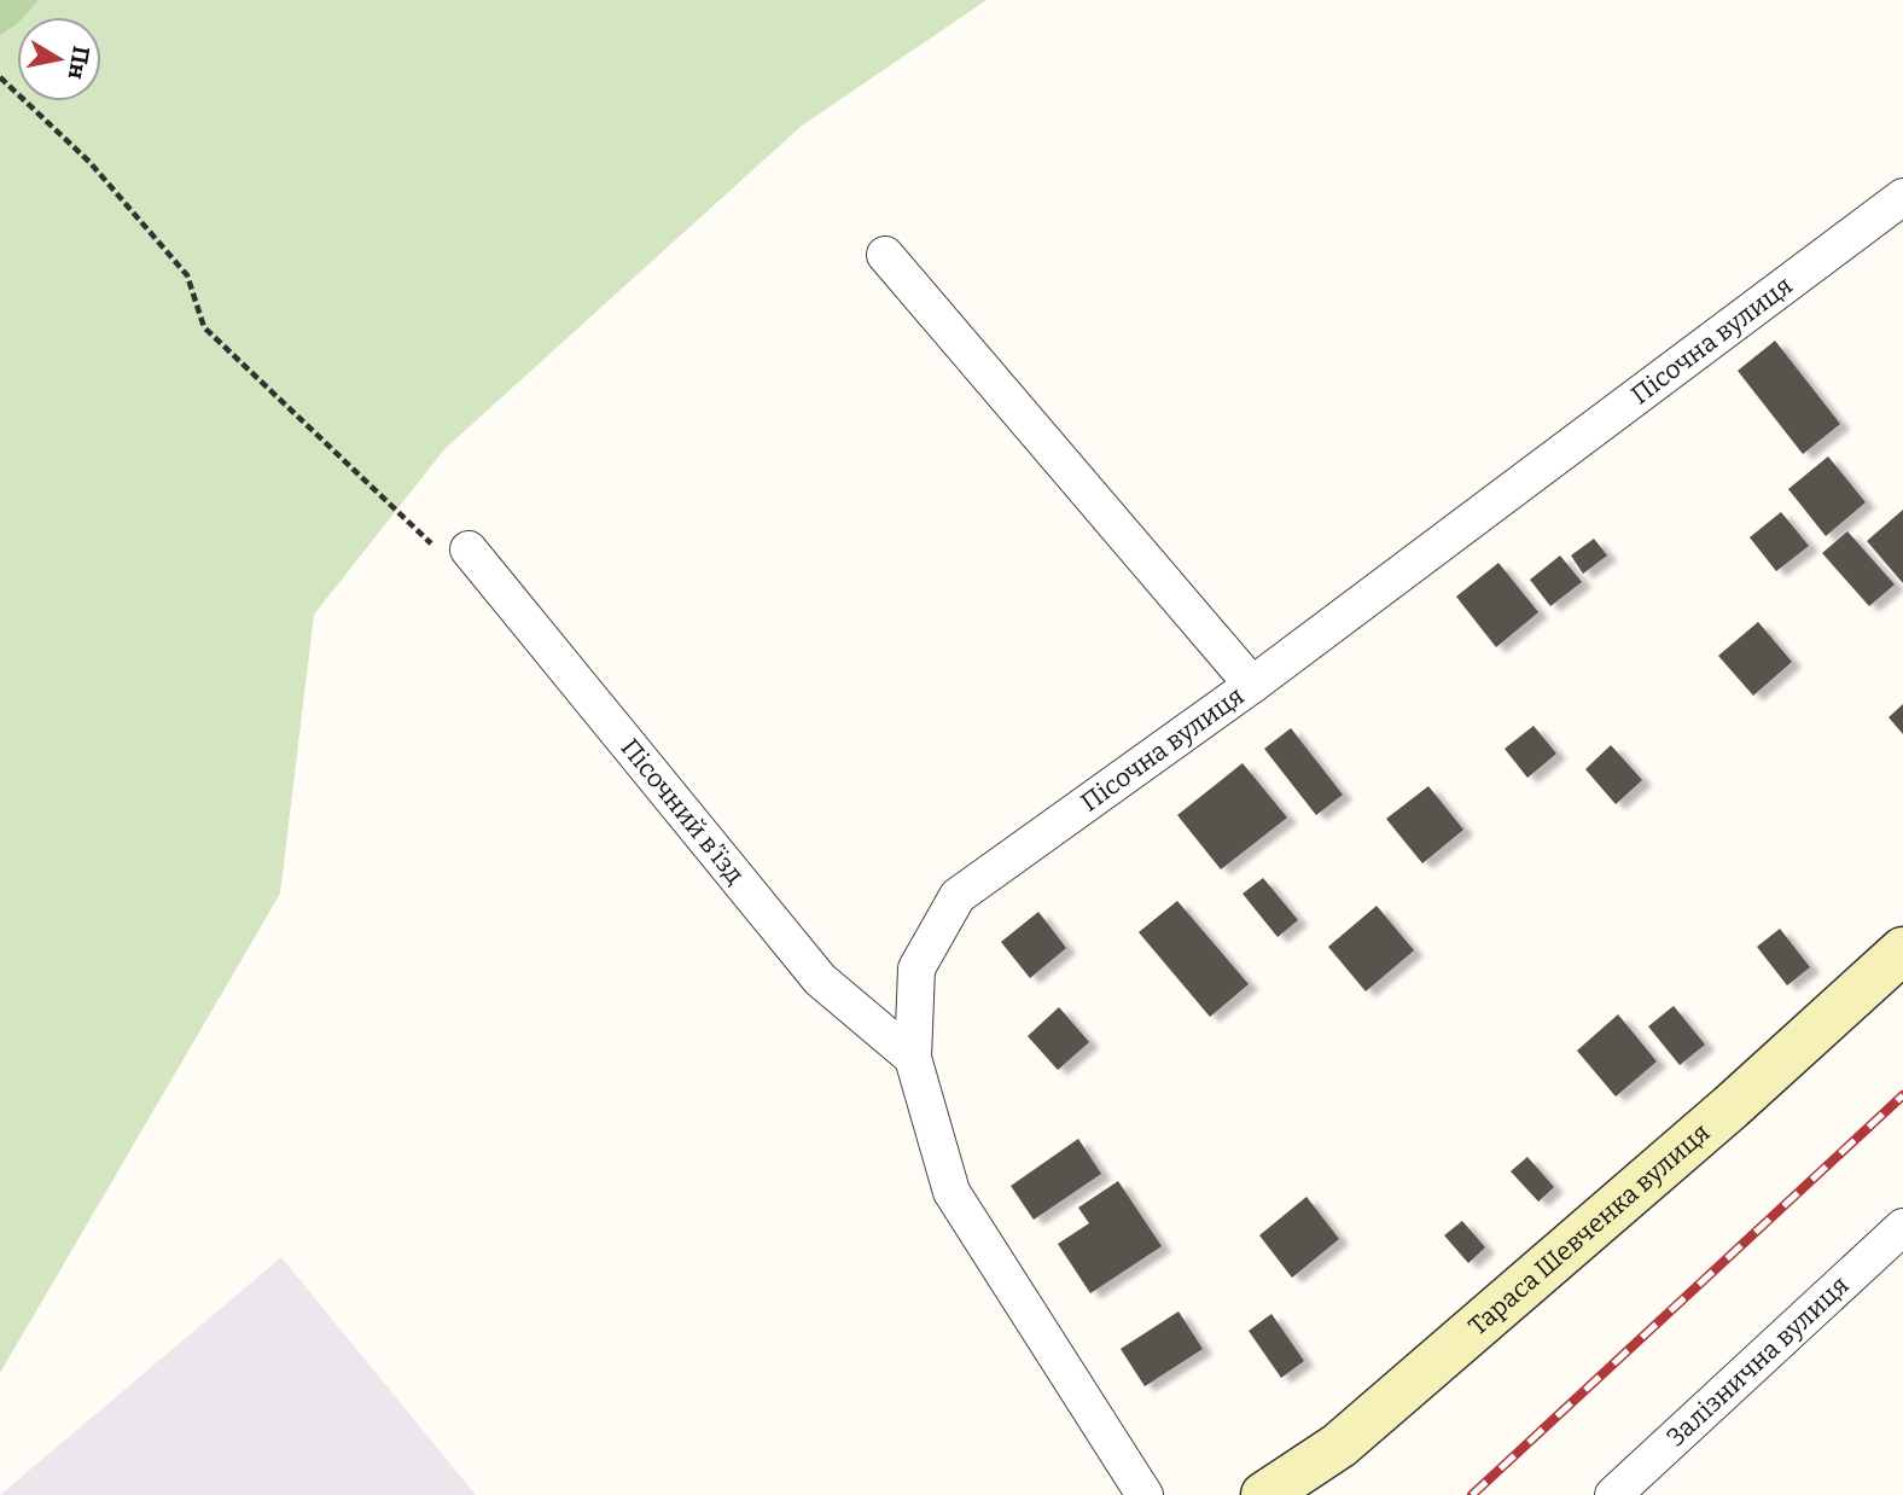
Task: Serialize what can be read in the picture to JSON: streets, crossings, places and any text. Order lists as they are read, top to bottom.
{
  "streets": {
    "street": [
      "Пісочна вулиця",
      "Пісочний в’їзд",
      "Тараса Шевченка вулиця",
      "Залізнична вулиця"
    ]
  },
  "crossings": [
    ["Пісочна вулиця", "Пісочний в’їзд"]
  ],
  "north": "right"
}
